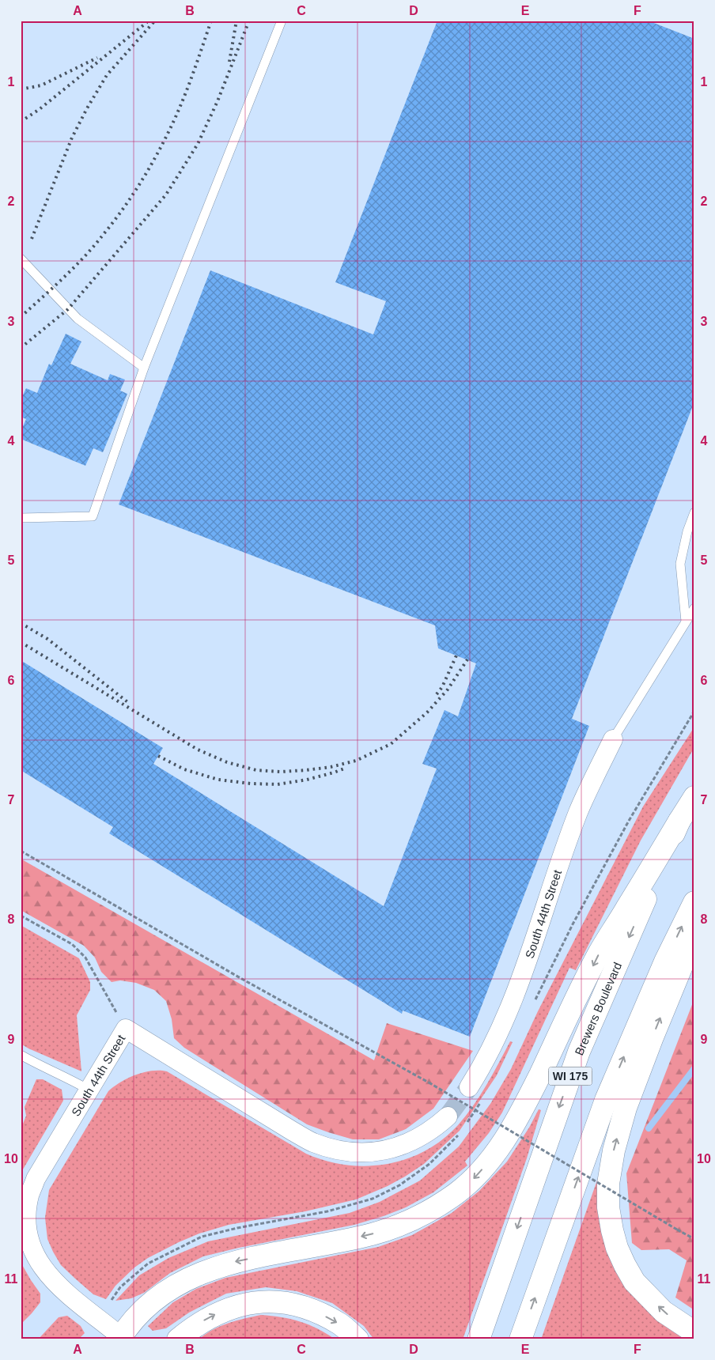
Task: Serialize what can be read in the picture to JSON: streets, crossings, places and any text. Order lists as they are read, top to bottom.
{
  "streets": {
    "highway": ["Brewers Boulevard", "WI 175"],
    "street": ["South 44th Street"]
  },
  "grid": {
    "columns": [
      "A",
      "B",
      "C",
      "D",
      "E",
      "F"
    ],
    "rows": [
      "1",
      "2",
      "3",
      "4",
      "5",
      "6",
      "7",
      "8",
      "9",
      "10",
      "11"
    ]
  }
}
